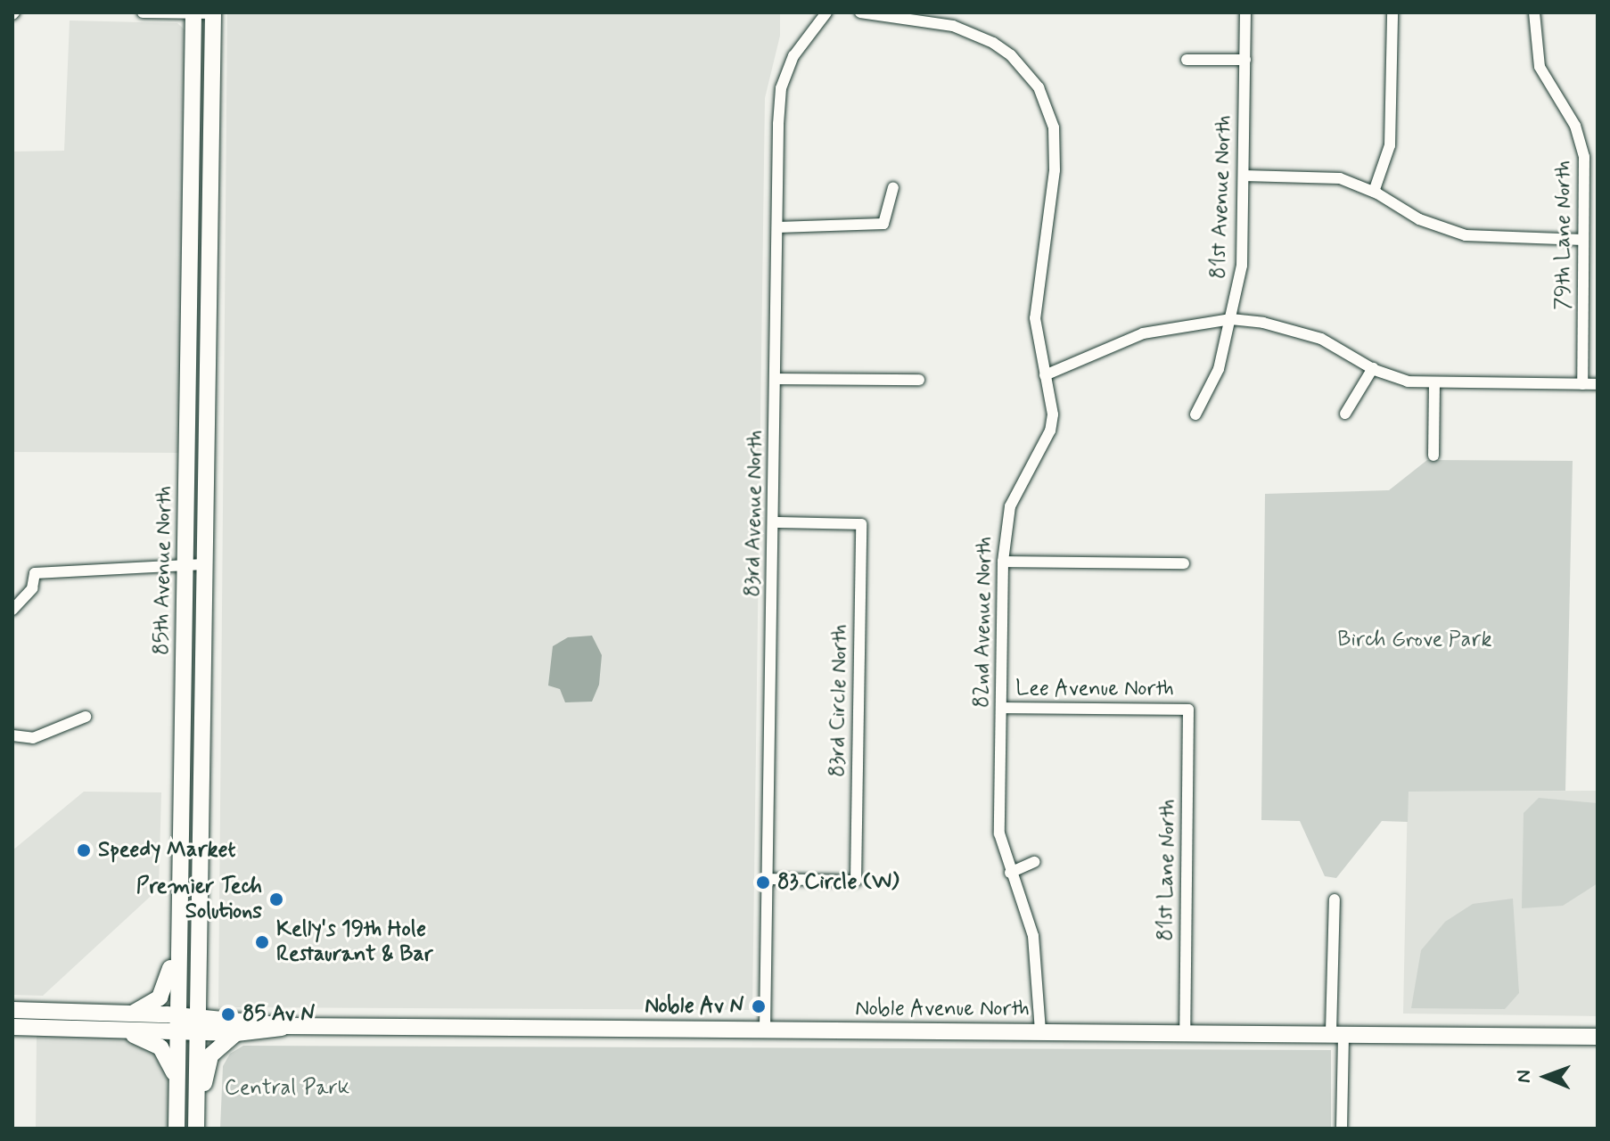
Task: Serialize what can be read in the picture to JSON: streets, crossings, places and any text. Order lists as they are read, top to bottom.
{
  "streets": {
    "main road": ["85th Avenue North", "Noble Avenue North"],
    "street": [
      "81st Avenue North",
      "79th Lane North",
      "83rd Avenue North",
      "82nd Avenue North",
      "Lee Avenue North",
      "83rd Circle North",
      "81st Lane North"
    ]
  },
  "crossings": [
    ["83rd Avenue North", "83rd Circle North"],
    ["83rd Avenue North", "Noble Avenue North"],
    ["85th Avenue North", "Noble Avenue North"],
    ["82nd Avenue North", "Lee Avenue North"],
    ["82nd Avenue North", "Noble Avenue North"],
    ["Lee Avenue North", "81st Lane North"],
    ["81st Lane North", "Noble Avenue North"]
  ],
  "parks": ["Birch Grove Park", "Central Park"],
  "places": [
    "Speedy Market",
    "83 Circle (W)",
    "Premier Tech Solutions",
    "Kelly's 19th Hole Restaurant & Bar",
    "Noble Av N",
    "85 Av N"
  ],
  "north": "left"
}
